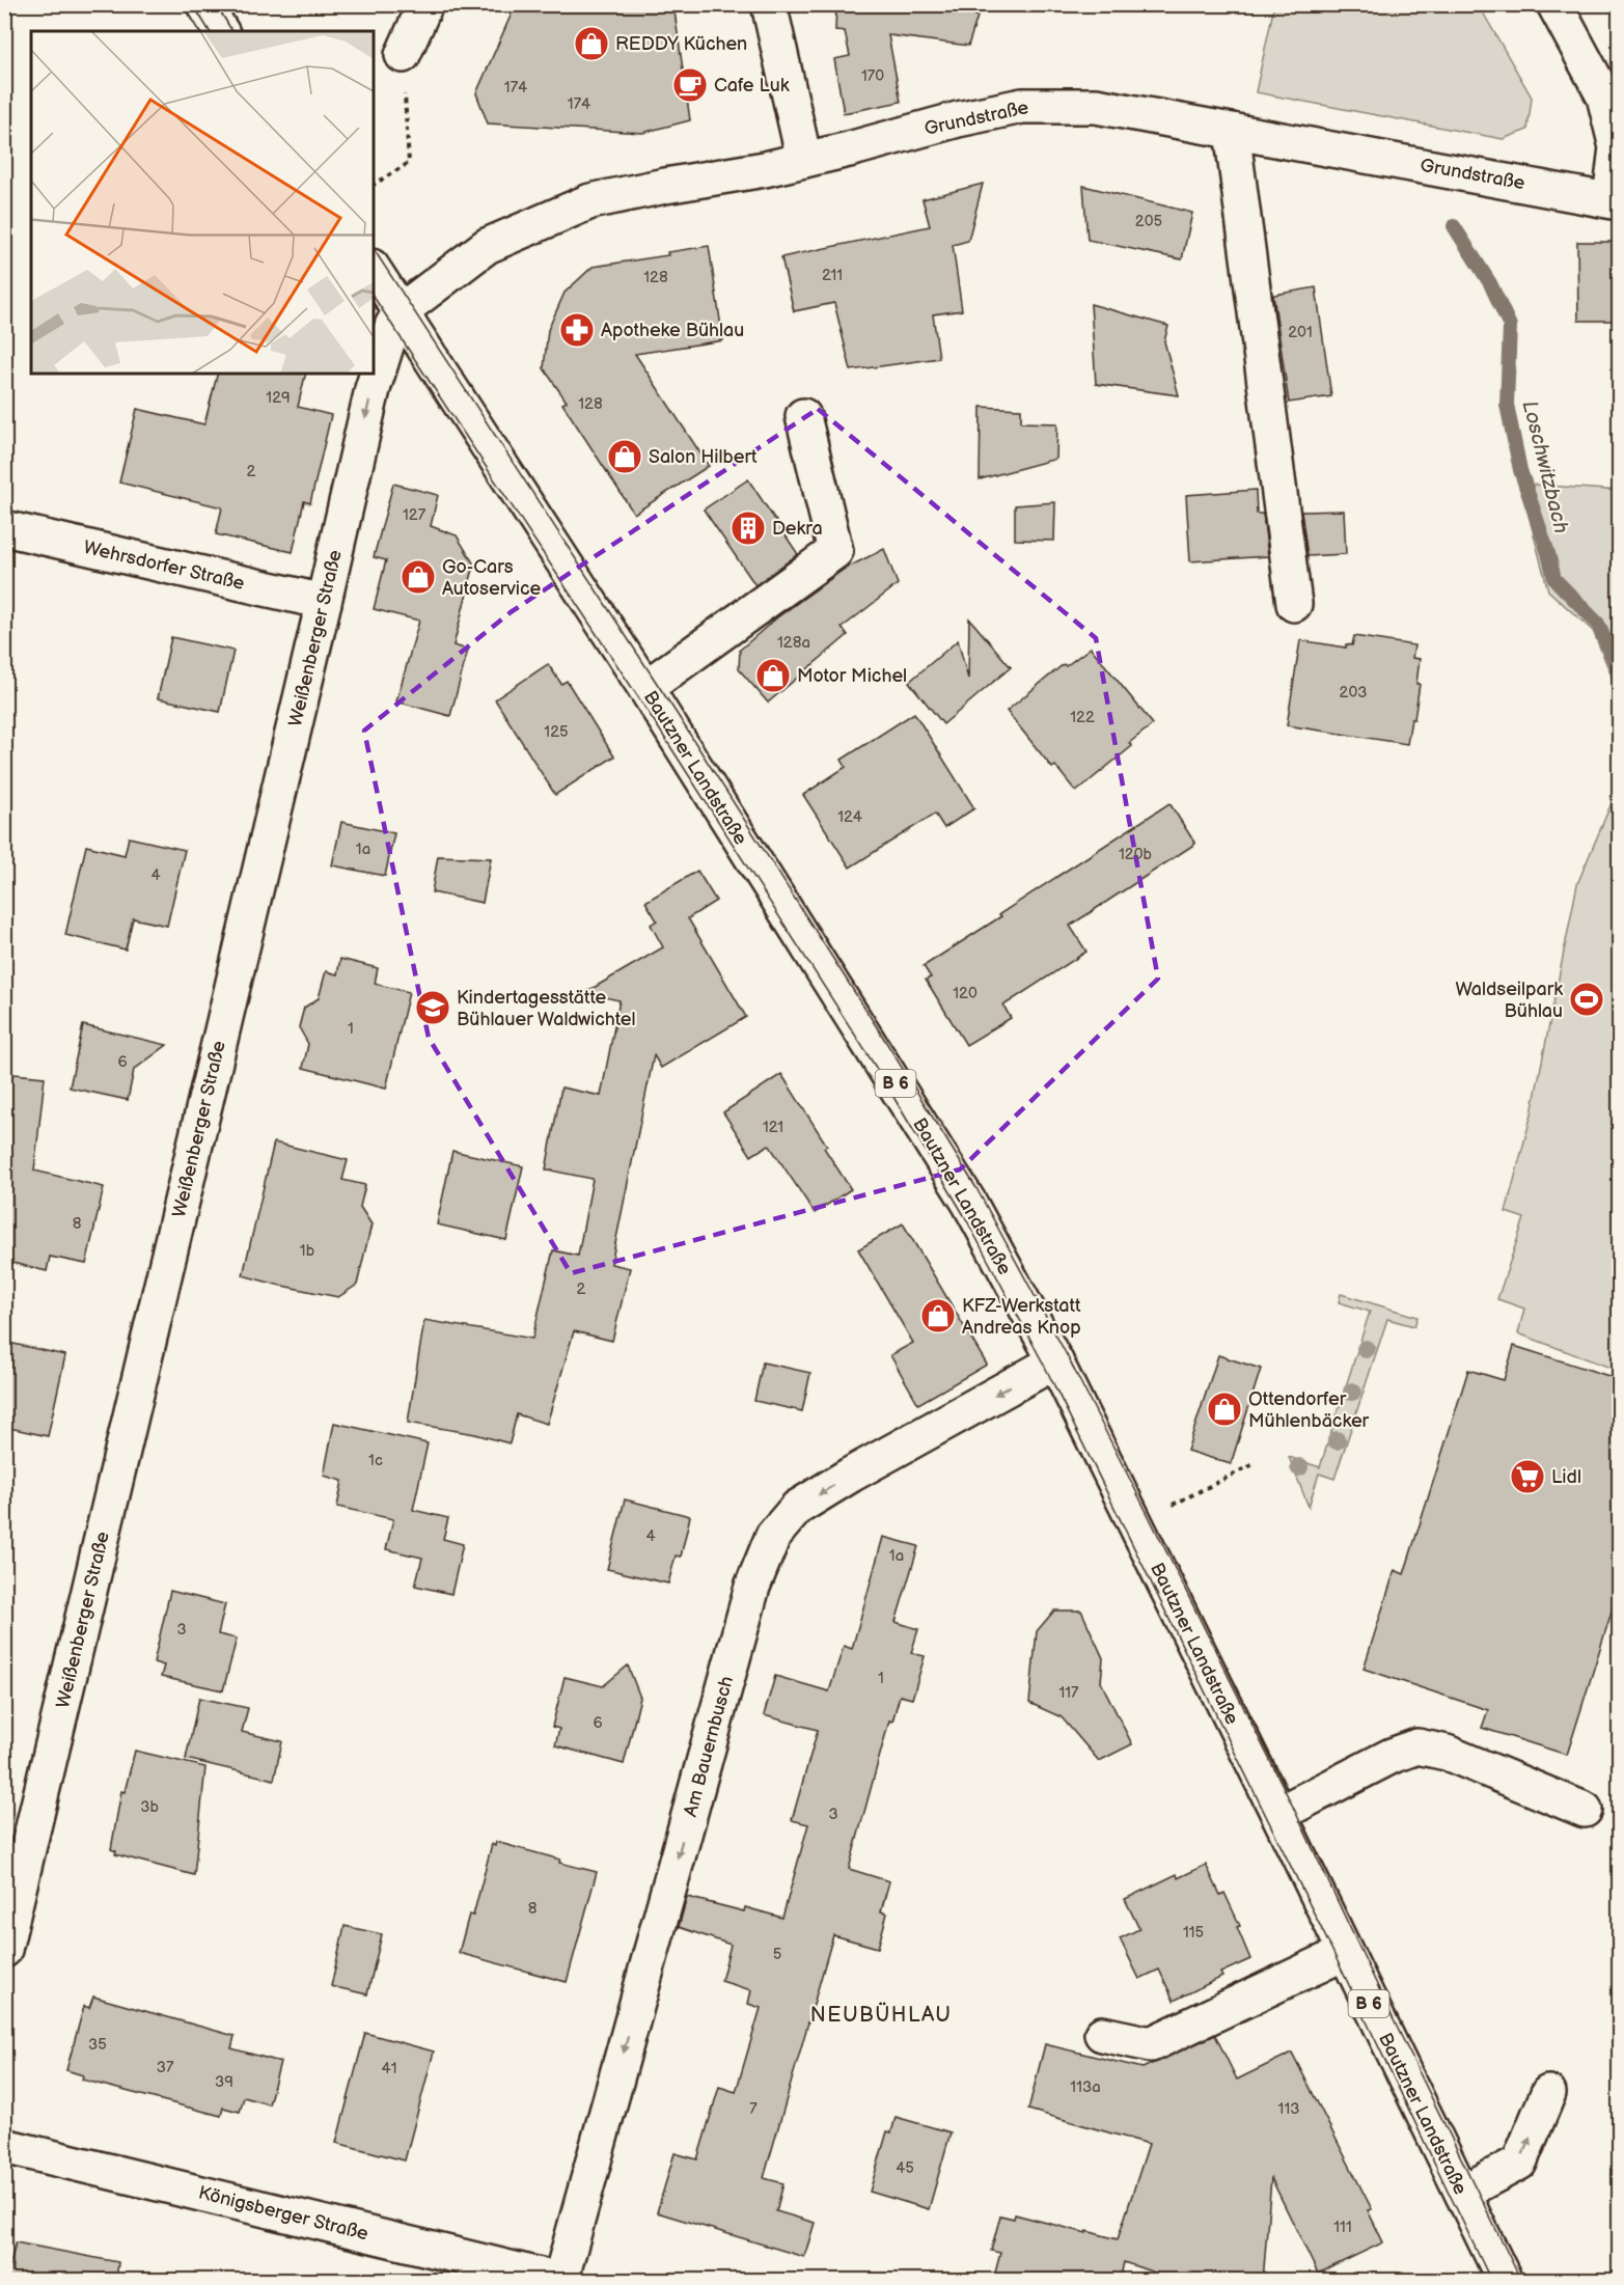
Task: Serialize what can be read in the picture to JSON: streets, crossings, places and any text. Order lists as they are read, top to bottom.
{
  "streets": {
    "street": [
      "Grundstraße",
      "Wehrsdorfer Straße",
      "Weißenberger Straße",
      "Bautzner Landstraße",
      "B 6",
      "Am Bauernbusch",
      "Königsberger Straße"
    ]
  },
  "crossings": [
    ["Grundstraße", "Weißenberger Straße"],
    ["Grundstraße", "Bautzner Landstraße"],
    ["Wehrsdorfer Straße", "Weißenberger Straße"],
    ["Weißenberger Straße", "Bautzner Landstraße"],
    ["Bautzner Landstraße", "Am Bauernbusch"],
    ["Am Bauernbusch", "Königsberger Straße"]
  ],
  "one_way": ["Am Bauernbusch"],
  "districts": ["NEUBÜHLAU"],
  "water": ["Loschwitzbach"],
  "places": {
    "shop": [
      "REDDY Küchen",
      "Salon Hilbert",
      "Go-Cars Autoservice",
      "Motor Michel",
      "KFZ-Werkstatt Andreas Knop",
      "Ottendorfer Mühlenbäcker"
    ],
    "cafe": ["Cafe Luk"],
    "pharmacy": ["Apotheke Bühlau"],
    "building": ["Dekra"],
    "sports": ["Waldseilpark Bühlau"],
    "school or university": ["Kindertagesstätte Bühlauer Waldwichtel"],
    "supermarket": ["Lidl"]
  },
  "house_numbers": [
    "170",
    "174",
    "174",
    "205",
    "211",
    "128",
    "201",
    "129",
    "128",
    "2",
    "127",
    "128a",
    "203",
    "122",
    "125",
    "124",
    "1a",
    "120b",
    "4",
    "120",
    "1",
    "6",
    "121",
    "8",
    "1b",
    "2",
    "1c",
    "4",
    "1a",
    "3",
    "1",
    "117",
    "6",
    "3b",
    "3",
    "8",
    "115",
    "5",
    "35",
    "37",
    "41",
    "39",
    "113a",
    "7",
    "113",
    "45",
    "111"
  ]
}
